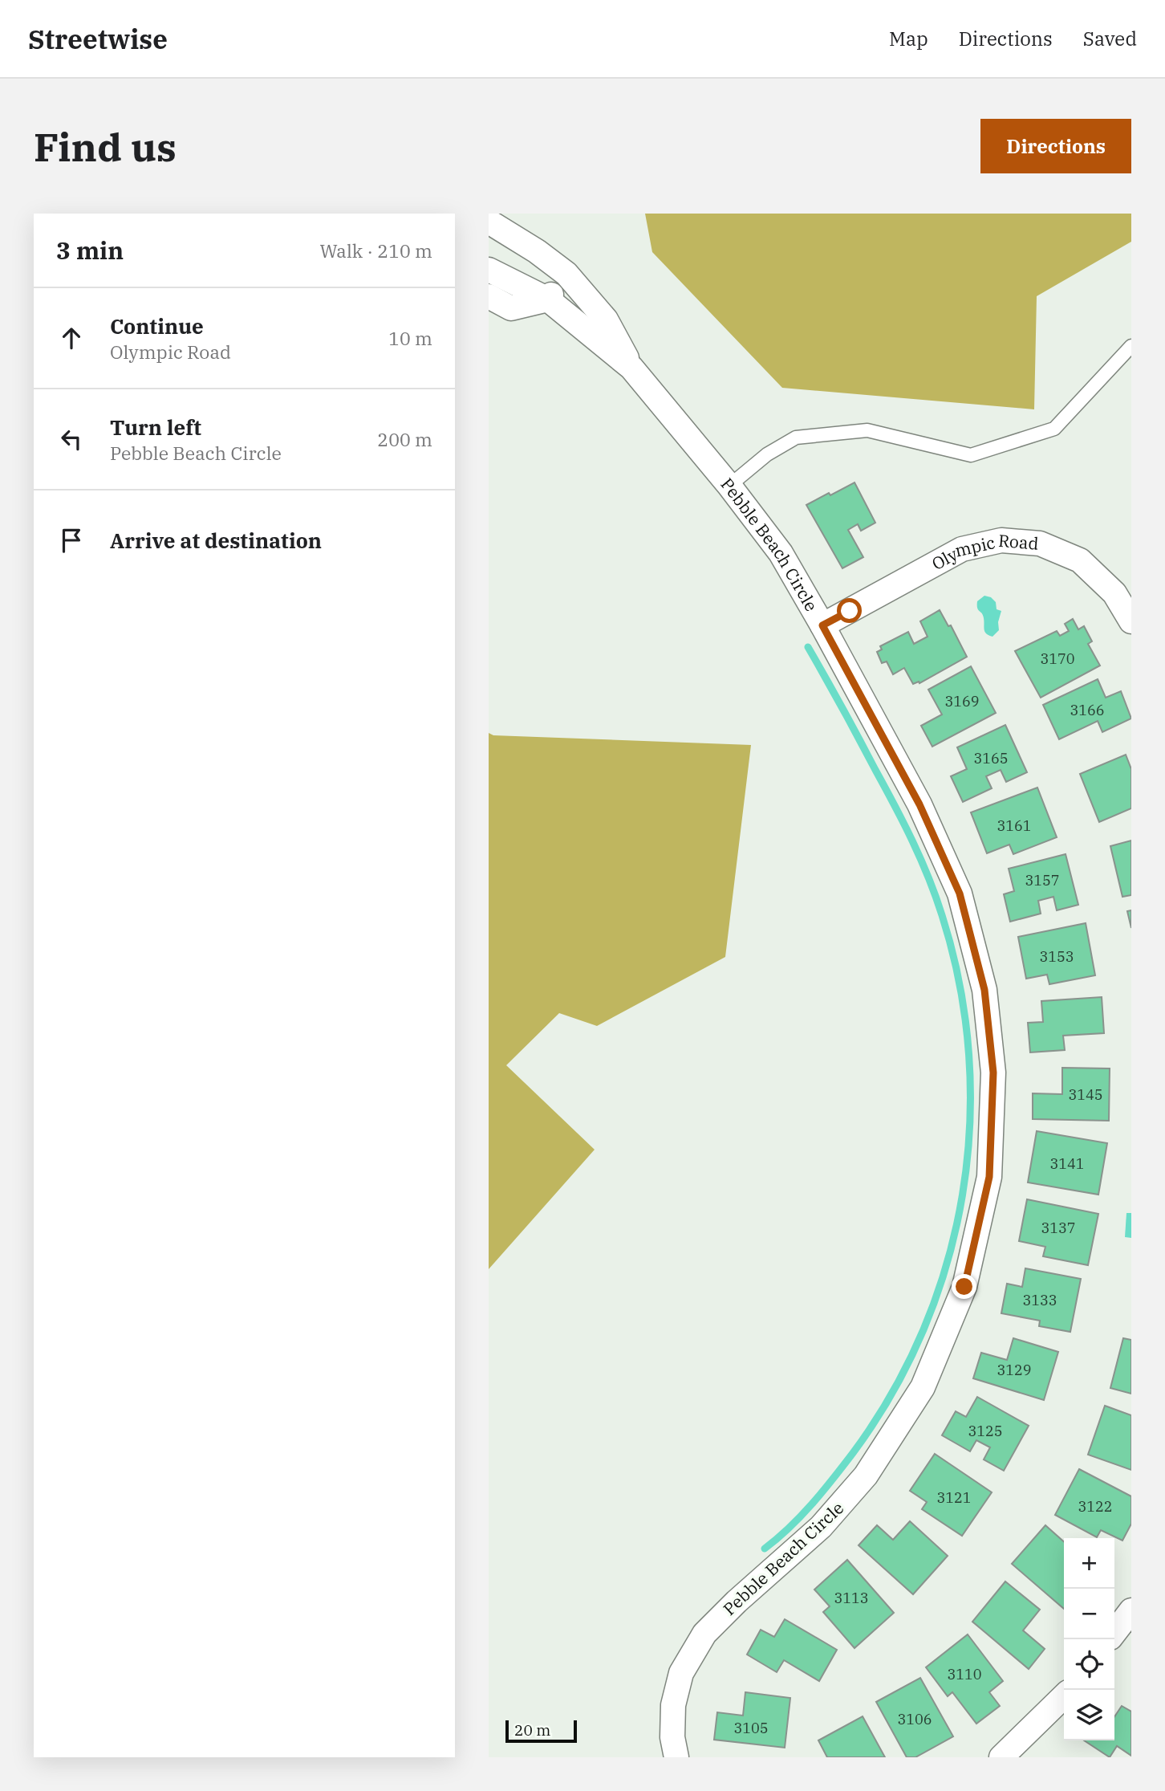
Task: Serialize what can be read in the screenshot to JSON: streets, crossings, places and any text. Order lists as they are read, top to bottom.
{
  "streets": {
    "street": ["Pebble Beach Circle", "Olympic Road"]
  },
  "crossings": [
    ["Pebble Beach Circle", "Olympic Road"]
  ],
  "house_numbers": [
    "3170",
    "3169",
    "3166",
    "3165",
    "3161",
    "3157",
    "3153",
    "3145",
    "3141",
    "3137",
    "3133",
    "3129",
    "3125",
    "3121",
    "3122",
    "3113",
    "3110",
    "3106",
    "3105"
  ],
  "scale_bar": "20 m",
  "page": {
    "header": "Streetwise",
    "nav": ["Map", "Directions", "Saved"],
    "buttons": "Directions",
    "title": "Find us",
    "heading": ["3 min", "Walk · 210 m"],
    "list": [
      ["Continue", "Olympic Road", "10 m"],
      ["Turn left", "Pebble Beach Circle", "200 m"],
      "Arrive at destination"
    ],
    "map_buttons": ["+", "−"],
    "scale": "20 m"
  }
}
